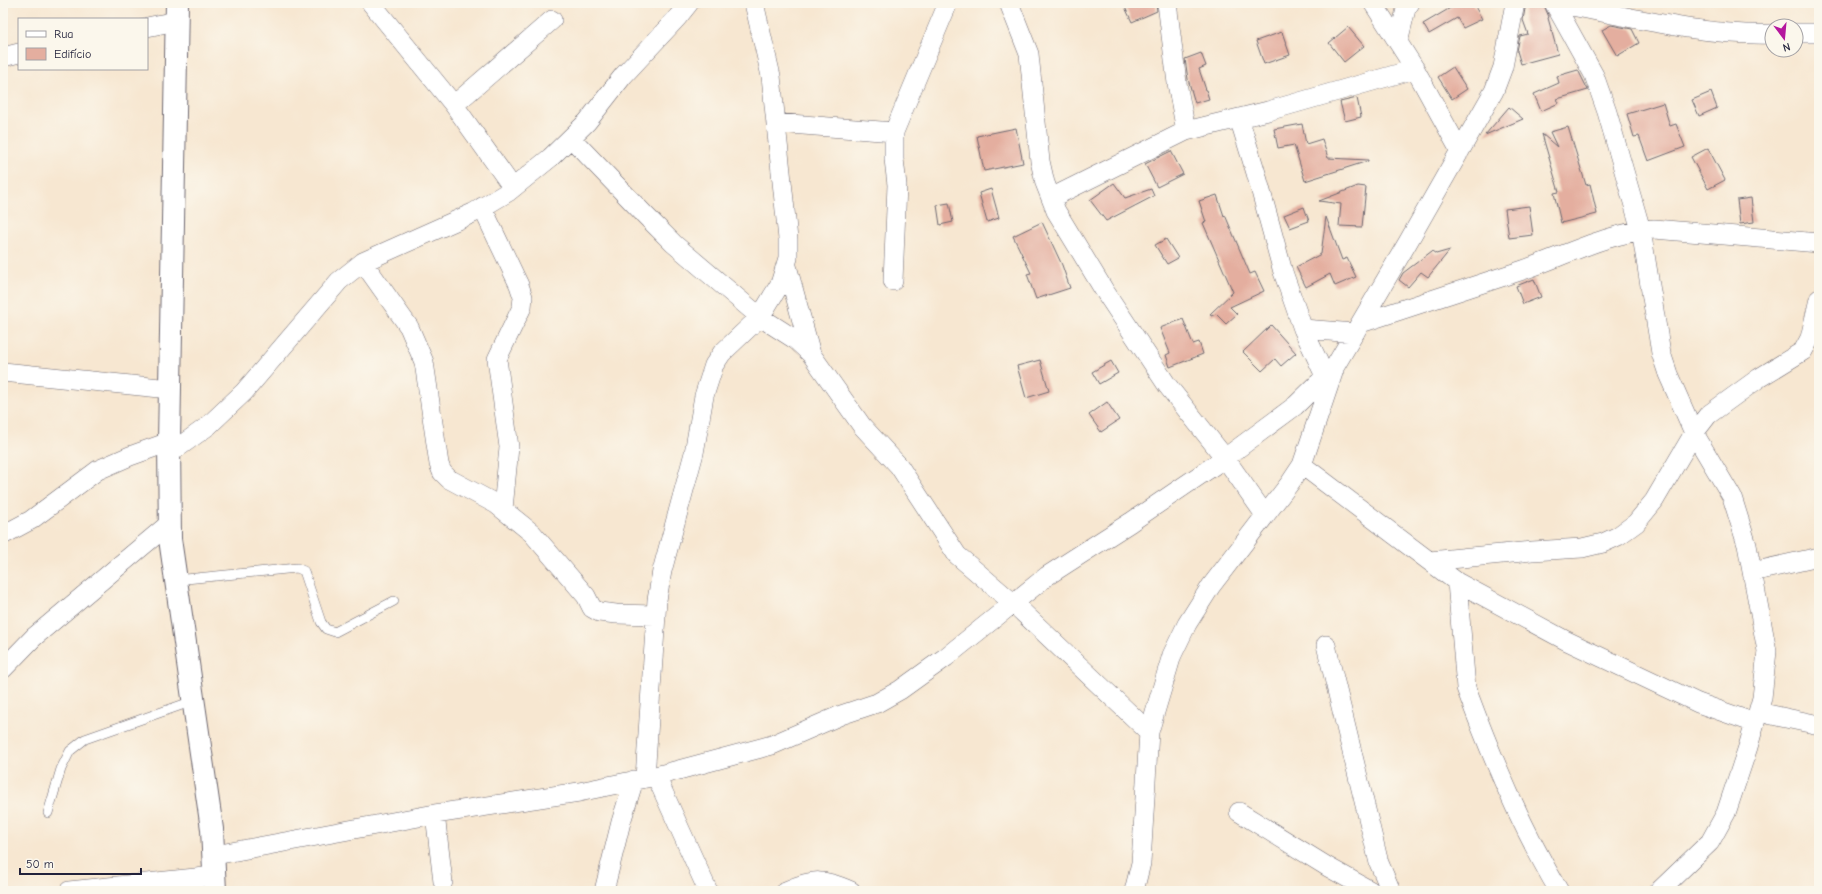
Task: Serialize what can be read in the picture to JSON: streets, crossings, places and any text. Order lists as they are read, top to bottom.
{
  "legend": ["Rua", "Edifício"],
  "scale_bar": "50 m",
  "north": "bottom"
}
